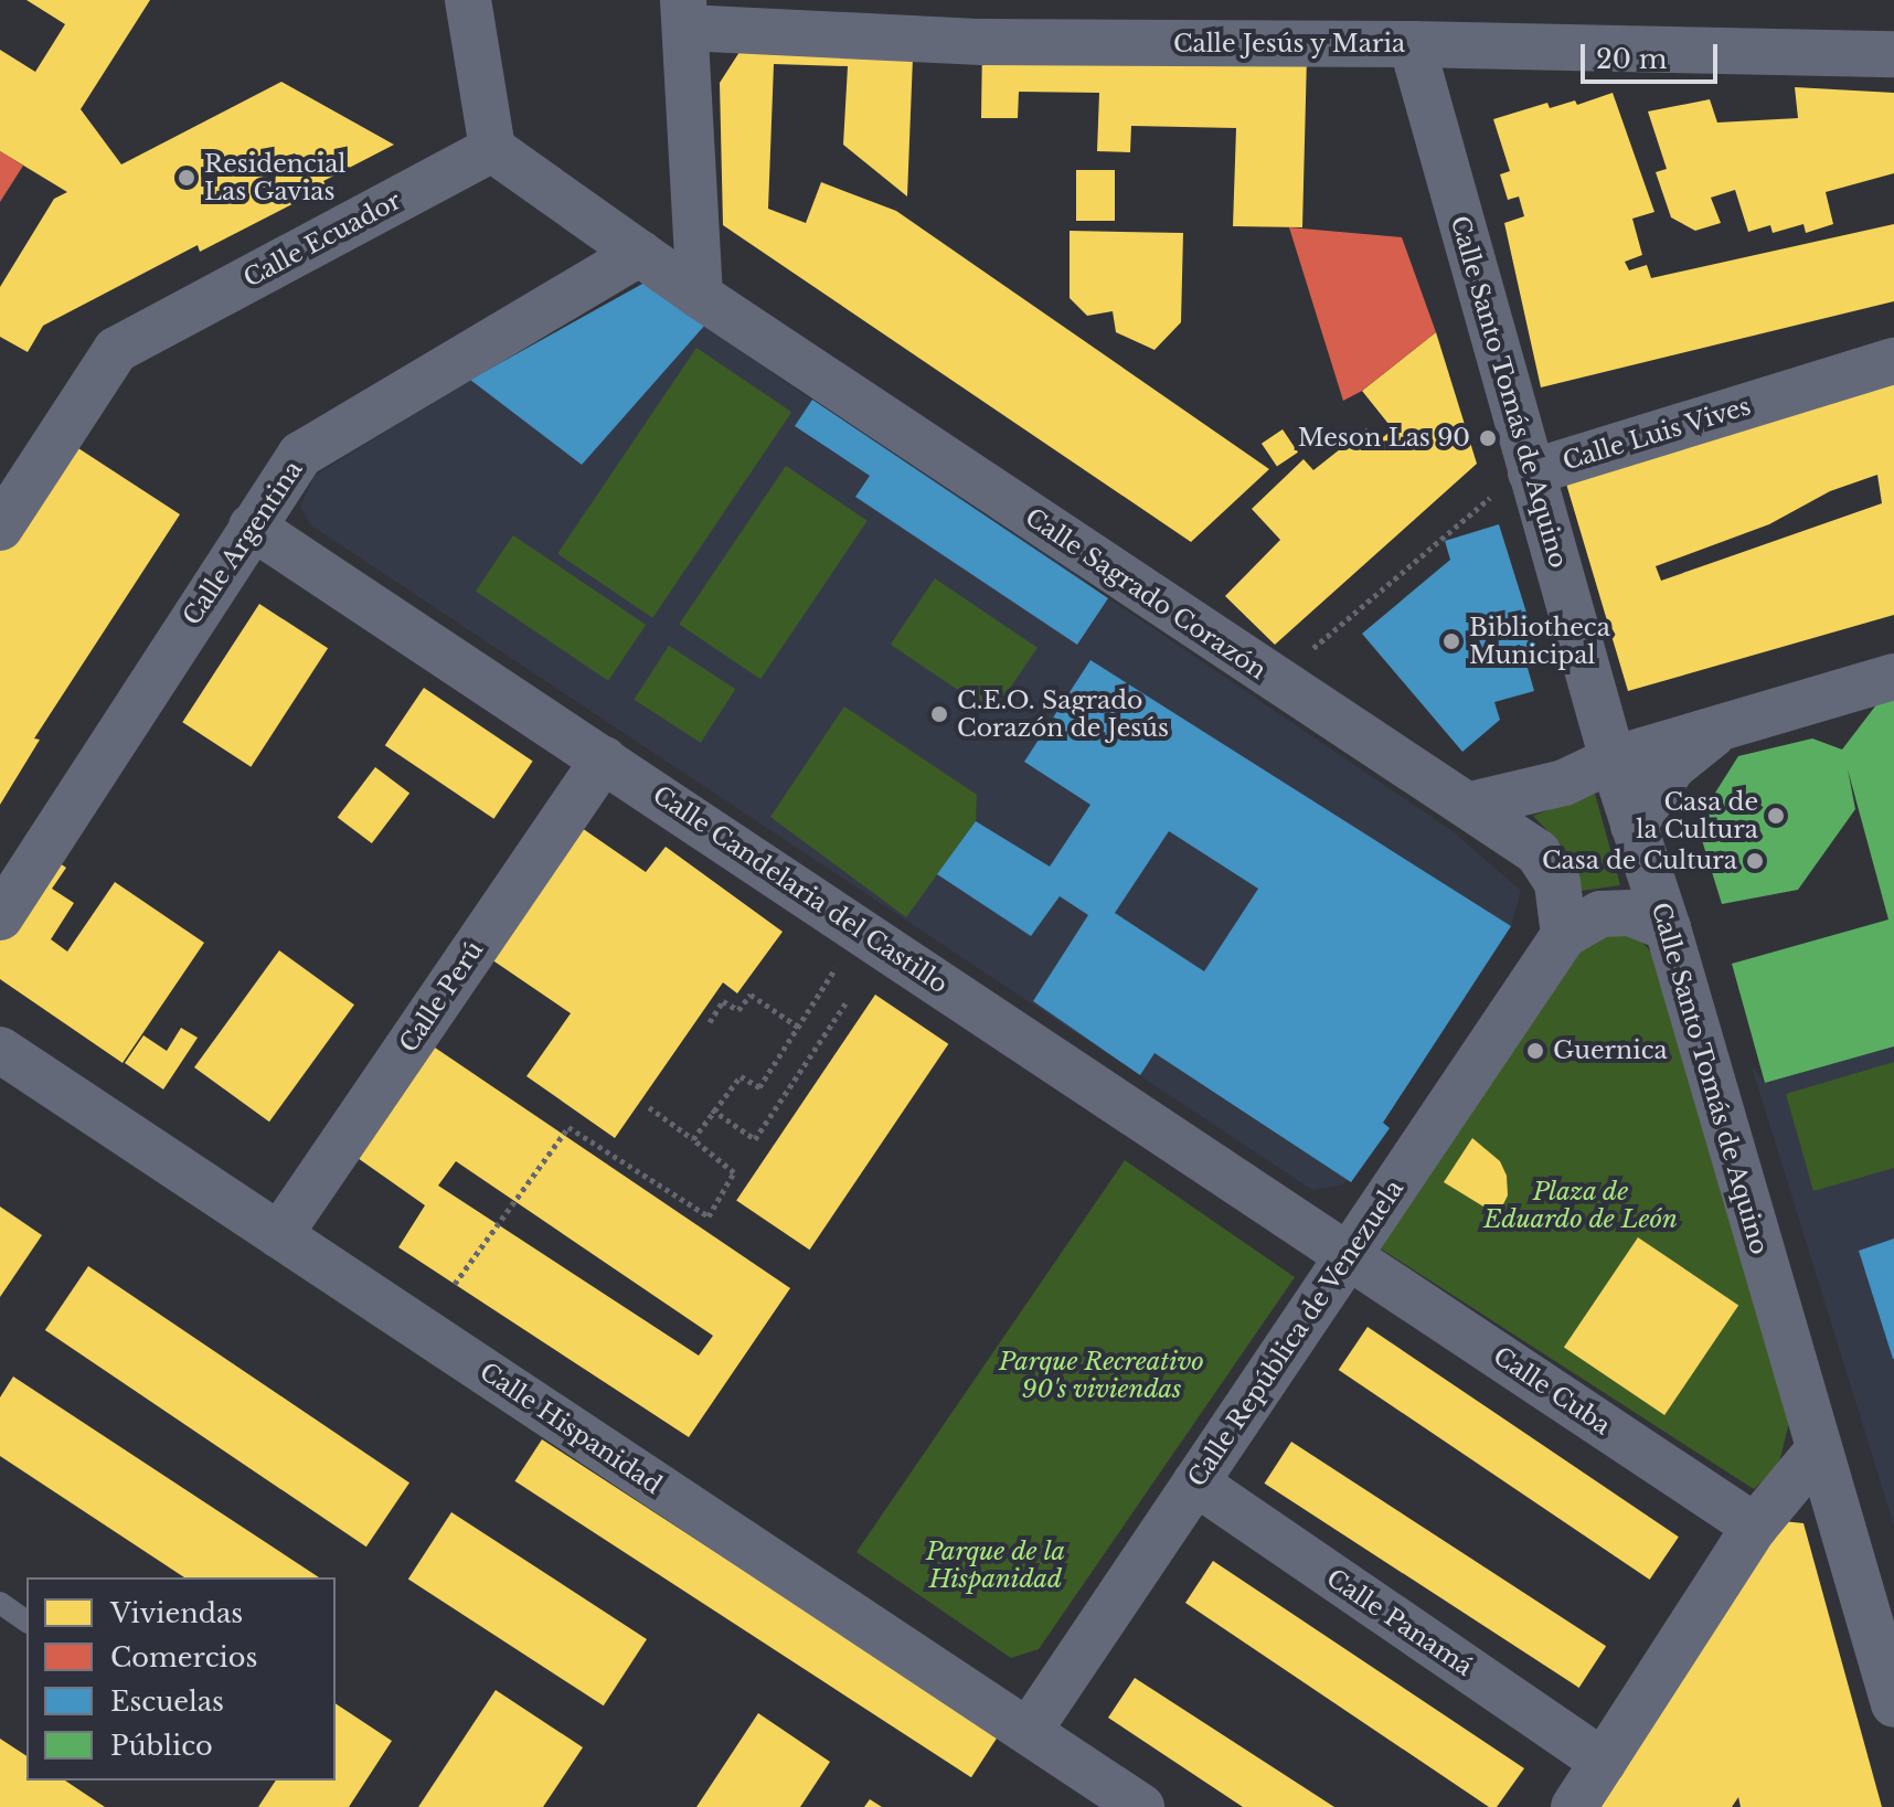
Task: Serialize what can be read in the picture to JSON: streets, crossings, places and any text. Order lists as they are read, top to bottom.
{
  "streets": {
    "street": [
      "Calle Jesús y Maria",
      "Calle Ecuador",
      "Calle Santo Tomás de Aquino",
      "Calle Luis Vives",
      "Calle Argentina",
      "Calle Sagrado Corazón",
      "Calle Candelaria del Castillo",
      "Calle Perú",
      "Calle República de Venezuela",
      "Calle Cuba",
      "Calle Hispanidad",
      "Calle Panamá"
    ]
  },
  "crossings": [
    ["Calle Jesús y Maria", "Calle Santo Tomás de Aquino"],
    ["Calle Santo Tomás de Aquino", "Calle Luis Vives"],
    ["Calle Luis Vives", "Calle Sagrado Corazón"],
    ["Calle Argentina", "Calle Candelaria del Castillo"],
    ["Calle Sagrado Corazón", "Calle República de Venezuela"],
    ["Calle Candelaria del Castillo", "Calle Perú"],
    ["Calle Candelaria del Castillo", "Calle República de Venezuela"],
    ["Calle Candelaria del Castillo", "Calle Cuba"],
    ["Calle Perú", "Calle Hispanidad"],
    ["Calle República de Venezuela", "Calle Cuba"],
    ["Calle República de Venezuela", "Calle Hispanidad"],
    ["Calle República de Venezuela", "Calle Panamá"]
  ],
  "parks": ["Plaza de Eduardo de León", "Parque Recreativo 90's viviendas", "Parque de la Hispanidad"],
  "places": [
    "Residencial Las Gavias",
    "Meson Las 90",
    "Bibliotheca Municipal",
    "C.E.O. Sagrado Corazón de Jesús",
    "Casa de la Cultura",
    "Casa de Cultura",
    "Guernica"
  ],
  "legend": [
    "Viviendas",
    "Comercios",
    "Escuelas",
    "Público"
  ],
  "scale_bar": "20 m"
}
